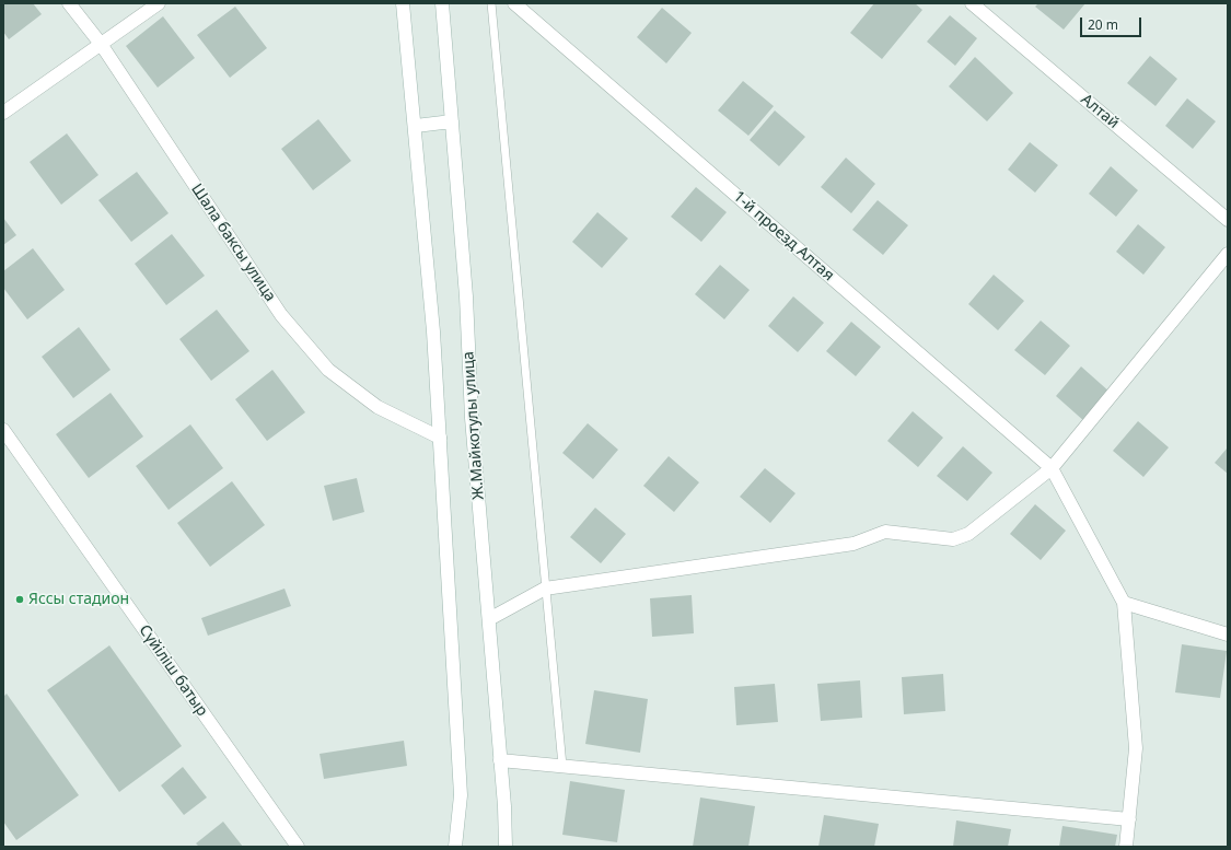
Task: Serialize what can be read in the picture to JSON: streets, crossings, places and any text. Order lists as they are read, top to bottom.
{
  "streets": {
    "street": [
      "Алтай",
      "1-й проезд Алтая",
      "Шала баксы улица",
      "Ж.Майкотулы улица",
      "Сүйіліш батыр"
    ]
  },
  "places": ["Яссы стадион"],
  "scale_bar": "20 m"
}
